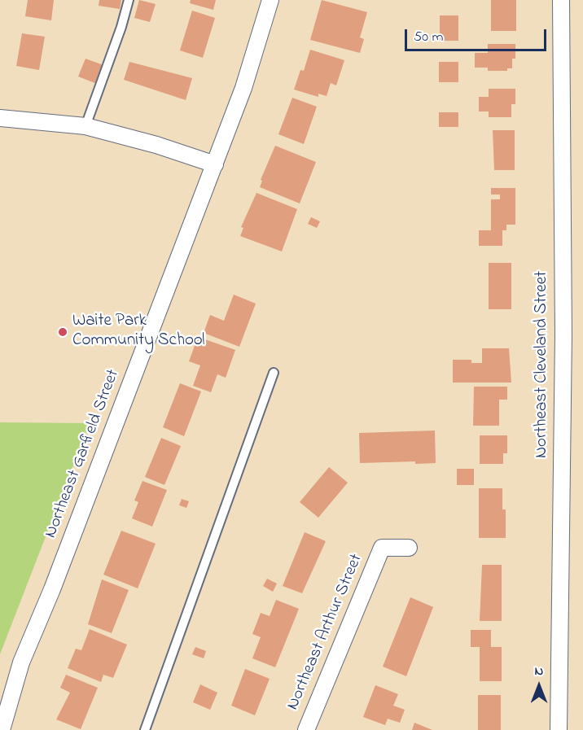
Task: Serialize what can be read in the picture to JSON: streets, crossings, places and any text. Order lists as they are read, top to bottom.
{
  "streets": {
    "street": ["Northeast Cleveland Street", "Northeast Garfield Street", "Northeast Arthur Street"]
  },
  "places": ["Waite Park Community School"],
  "scale_bar": "50 m",
  "north": "top"
}
